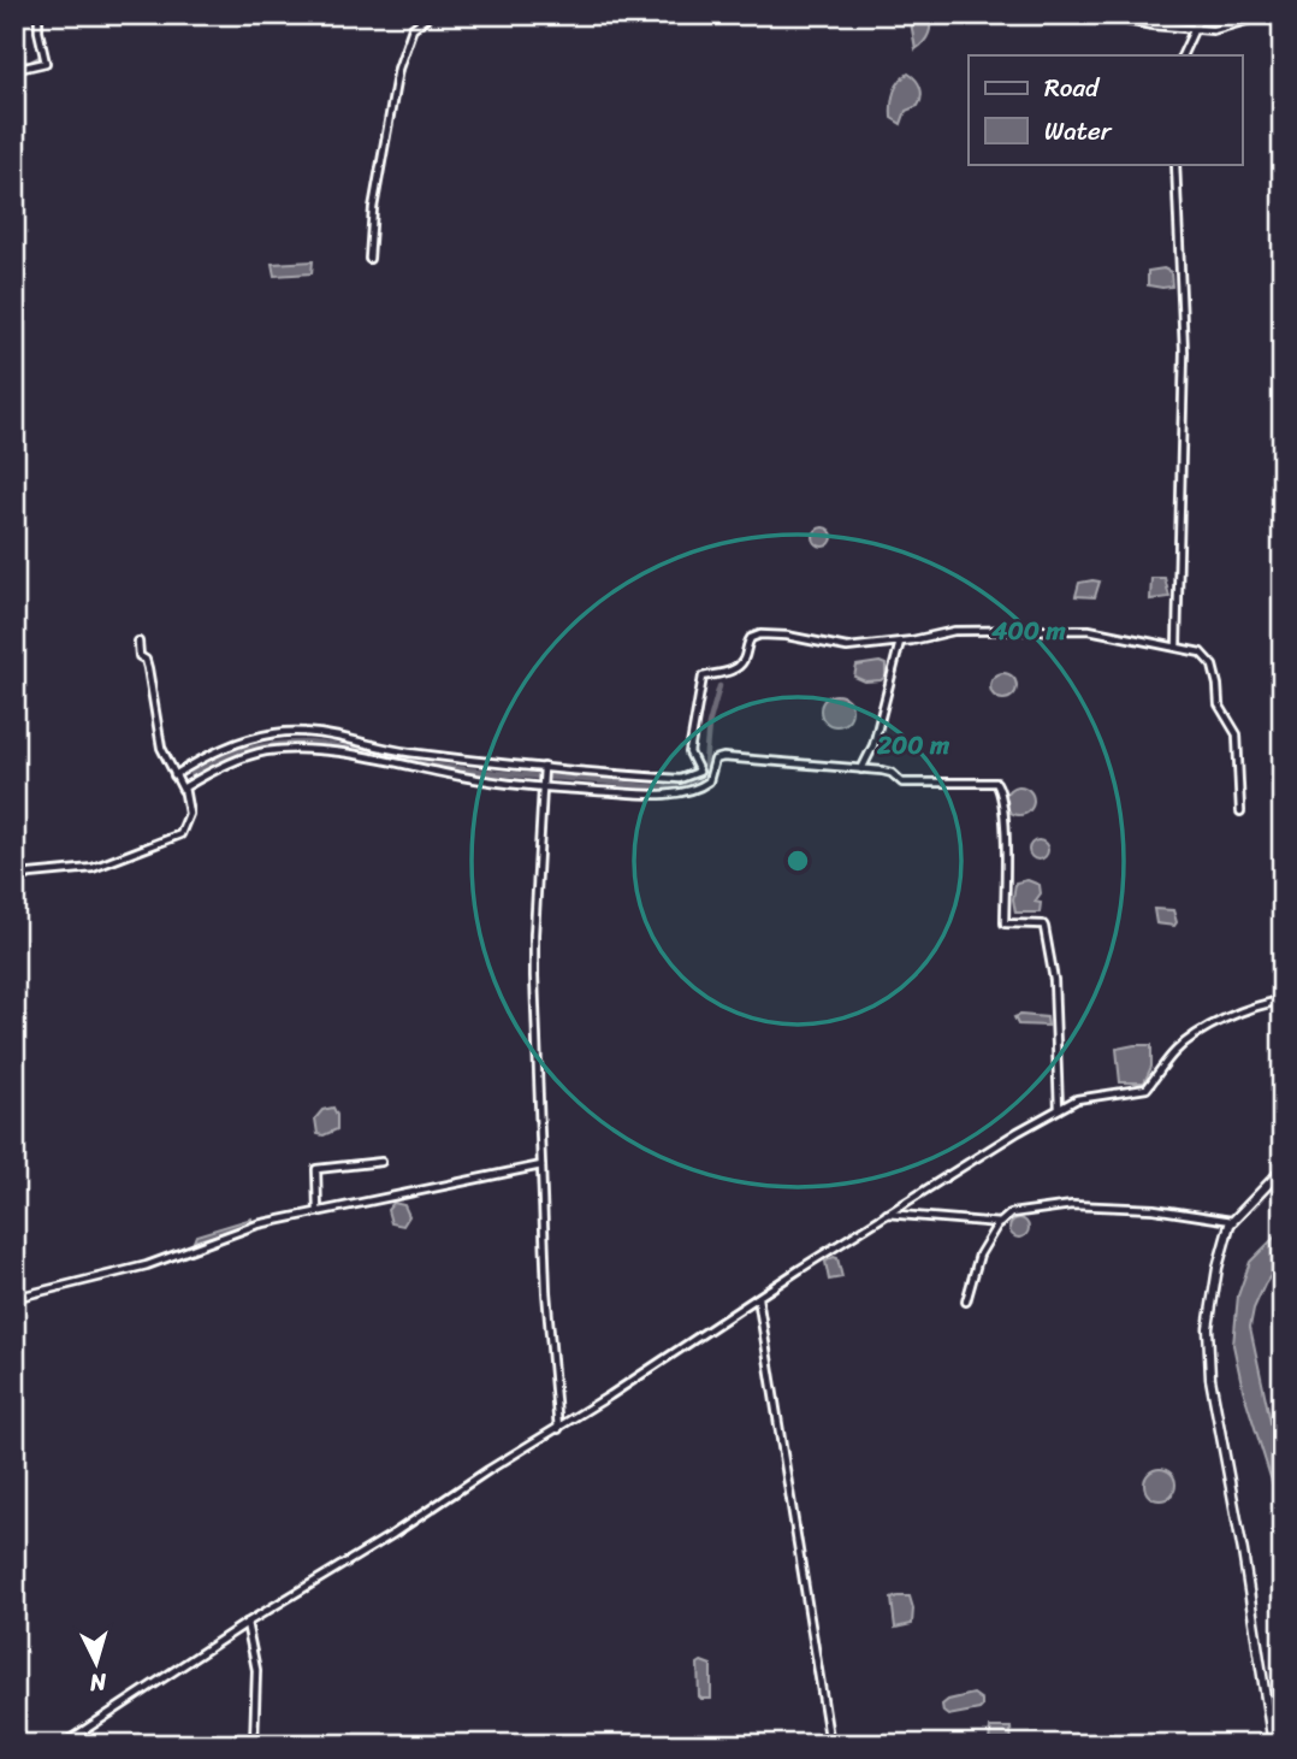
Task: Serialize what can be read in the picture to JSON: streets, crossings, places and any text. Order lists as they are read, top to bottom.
{
  "legend": ["Road", "Water"],
  "north": "bottom",
  "rings": ["400 m", "200 m"]
}
